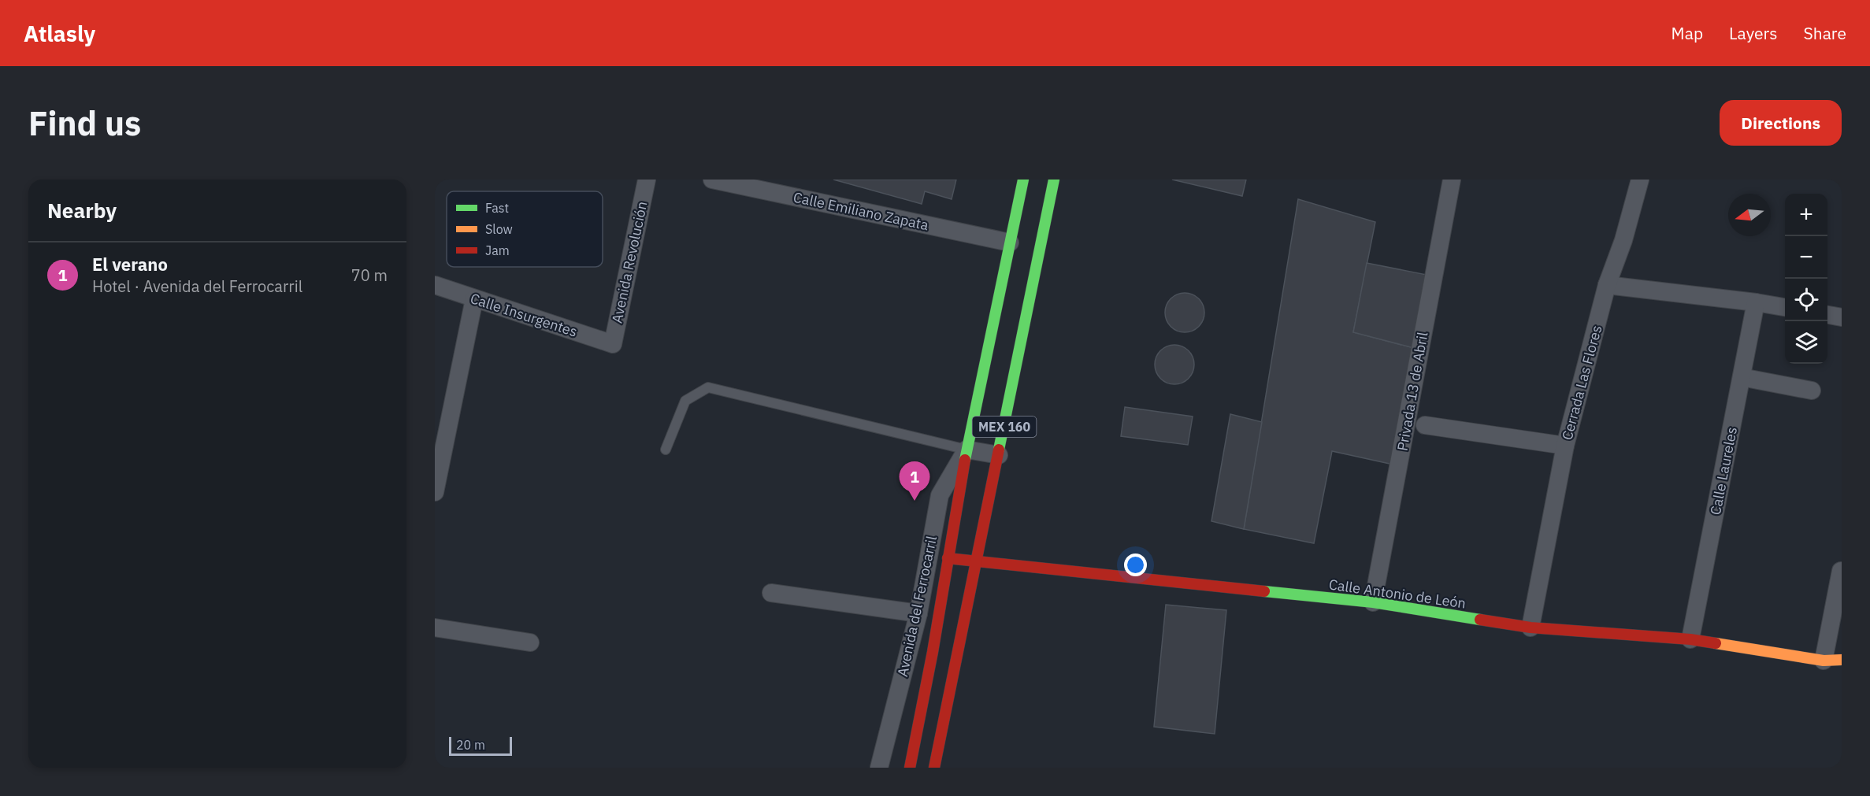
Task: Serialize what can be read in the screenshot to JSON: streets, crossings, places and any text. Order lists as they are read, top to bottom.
{
  "streets": {
    "main road": ["MEX 160", "Calle Antonio de León"],
    "street": [
      "Calle Emiliano Zapata",
      "Avenida Revolución",
      "Calle Insurgentes",
      "Cerrada Las Flores",
      "Privada 13 de Abril",
      "Calle Laureles",
      "Avenida del Ferrocarril"
    ]
  },
  "crossings": [
    ["Calle Emiliano Zapata", "MEX 160"],
    ["Avenida Revolución", "Calle Insurgentes"],
    ["Cerrada Las Flores", "Calle Antonio de León"],
    ["Privada 13 de Abril", "Calle Antonio de León"],
    ["MEX 160", "Calle Antonio de León"],
    ["MEX 160", "Avenida del Ferrocarril"],
    ["Calle Laureles", "Calle Antonio de León"]
  ],
  "legend": ["Fast", "Slow", "Jam"],
  "scale_bar": "20 m",
  "north": "left",
  "page": {
    "header": "Atlasly",
    "nav": ["Map", "Layers", "Share"],
    "buttons": "Directions",
    "title": "Find us",
    "heading": "Nearby",
    "map_buttons": ["+", "−"],
    "list": [
      {
        "mark": "1",
        "name": "El verano",
        "note": "Hotel · Avenida del Ferrocarril",
        "value": "70 m"
      }
    ],
    "pins": "1",
    "scale": "20 m"
  }
}
